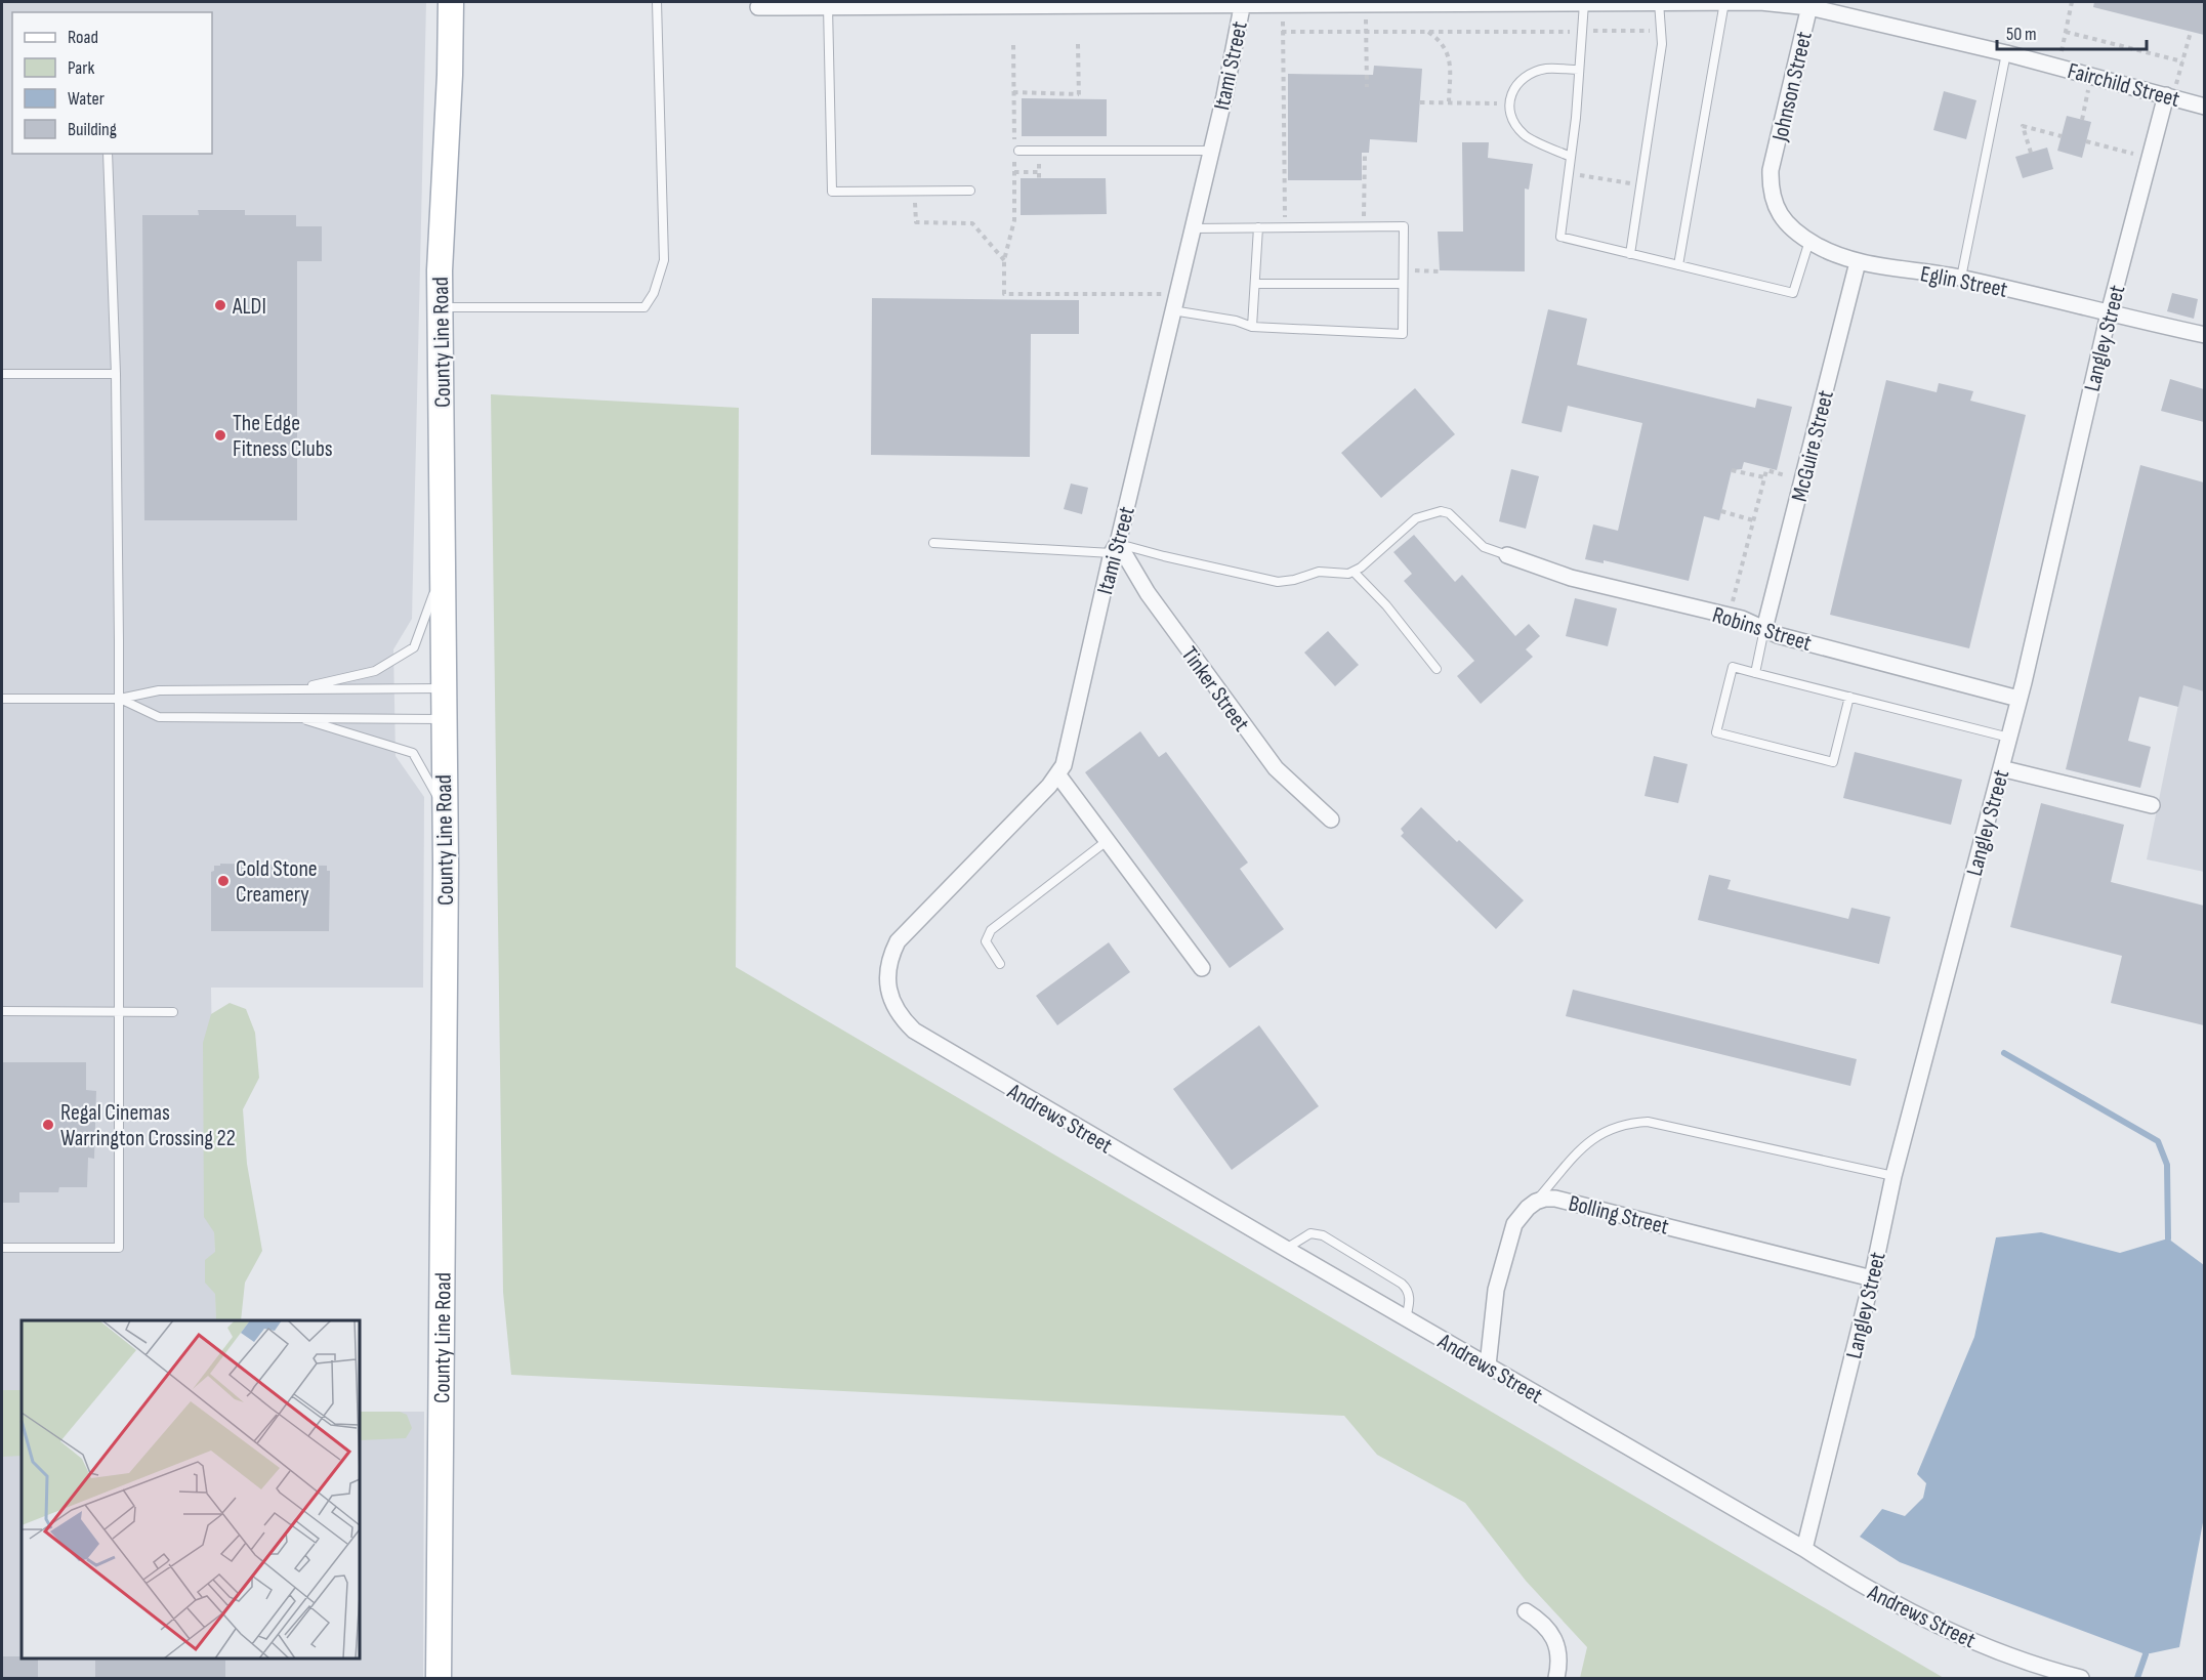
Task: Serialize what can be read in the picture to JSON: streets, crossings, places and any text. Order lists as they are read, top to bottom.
{
  "streets": {
    "main road": ["County Line Road"],
    "street": [
      "Itami Street",
      "Fairchild Street",
      "Johnson Street",
      "Eglin Street",
      "Langley Street",
      "McGuire Street",
      "Robins Street",
      "Tinker Street",
      "Andrews Street",
      "Bolling Street"
    ]
  },
  "crossings": [
    ["Itami Street", "Fairchild Street"],
    ["Itami Street", "Tinker Street"],
    ["Itami Street", "Andrews Street"],
    ["Fairchild Street", "Johnson Street"],
    ["Fairchild Street", "Langley Street"],
    ["Johnson Street", "Eglin Street"],
    ["Eglin Street", "Langley Street"],
    ["Eglin Street", "McGuire Street"],
    ["Langley Street", "Robins Street"],
    ["Langley Street", "Andrews Street"],
    ["Langley Street", "Bolling Street"],
    ["McGuire Street", "Robins Street"],
    ["Andrews Street", "Bolling Street"]
  ],
  "places": [
    "ALDI",
    "The Edge Fitness Clubs",
    "Cold Stone Creamery",
    "Regal Cinemas Warrington Crossing 22"
  ],
  "legend": [
    "Road",
    "Park",
    "Water",
    "Building"
  ],
  "scale_bar": "50 m"
}
